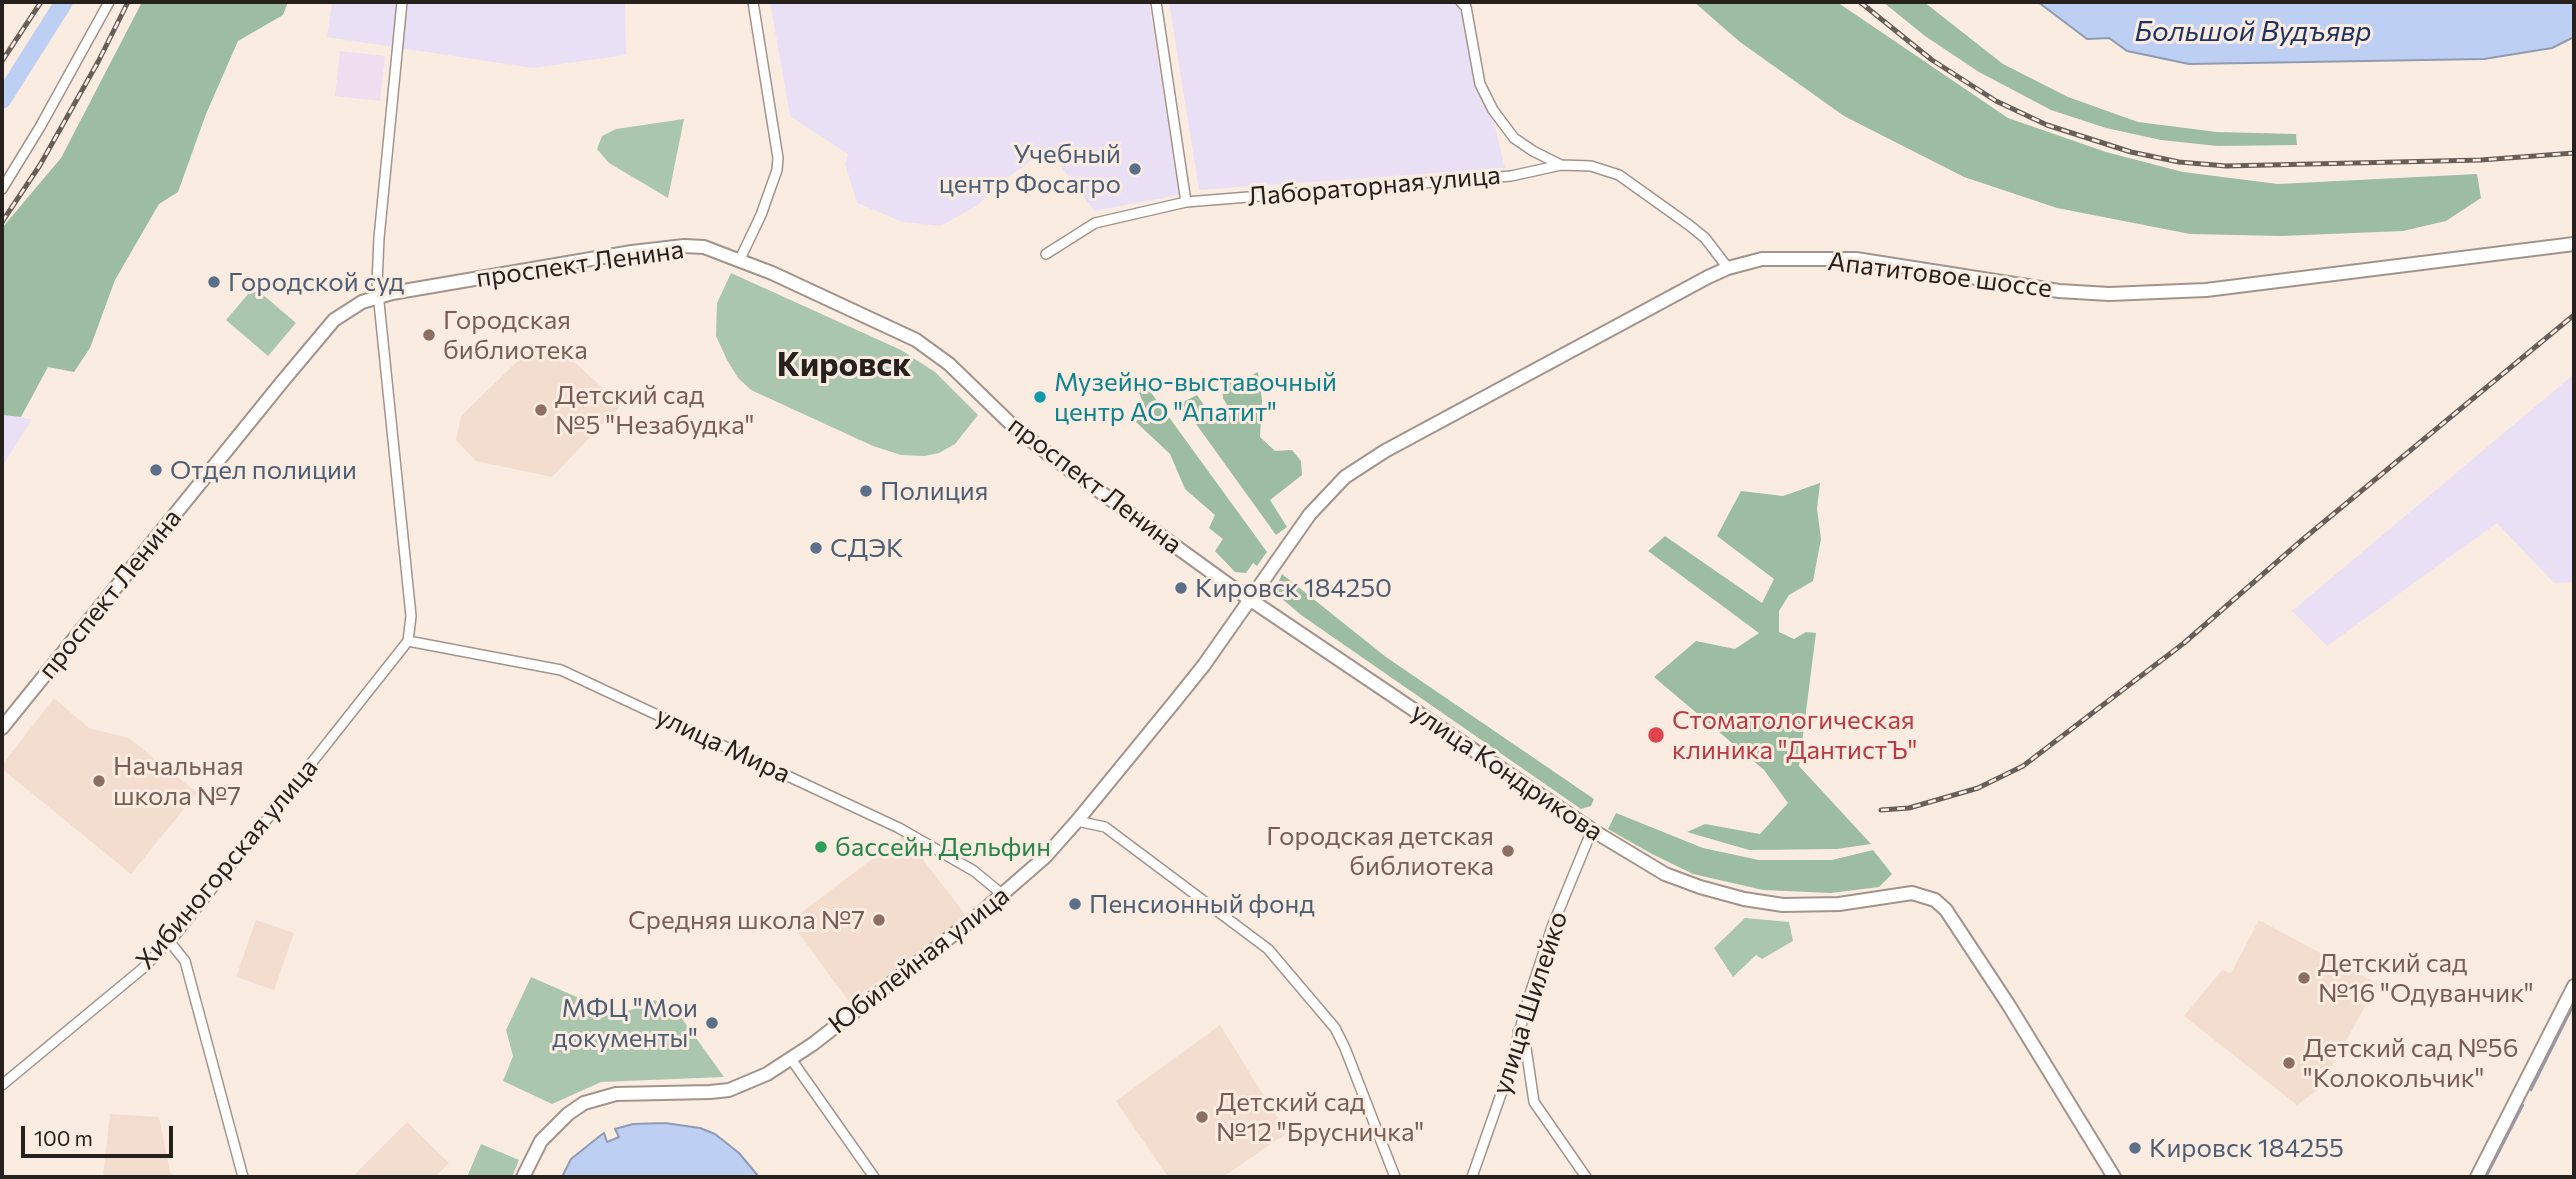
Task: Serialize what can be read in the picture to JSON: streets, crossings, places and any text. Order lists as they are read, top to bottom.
{
  "streets": {
    "street": [
      "Лабораторная улица",
      "проспект Ленина",
      "Апатитовое шоссе",
      "улица Мира",
      "улица Кондрикова",
      "Хибиногорская улица",
      "Юбилейная улица",
      "улица Шилейко"
    ]
  },
  "crossings": [
    ["Лабораторная улица", "Апатитовое шоссе"],
    ["проспект Ленина", "Апатитовое шоссе"],
    ["проспект Ленина", "улица Кондрикова"],
    ["проспект Ленина", "Юбилейная улица"],
    ["Апатитовое шоссе", "улица Кондрикова"],
    ["Апатитовое шоссе", "Юбилейная улица"],
    ["улица Мира", "Хибиногорская улица"],
    ["улица Мира", "Юбилейная улица"],
    ["улица Кондрикова", "Юбилейная улица"],
    ["улица Кондрикова", "улица Шилейко"]
  ],
  "districts": ["Кировск"],
  "water": ["Большой Вудъявр"],
  "places": [
    "Учебный центр Фосагро",
    "Городской суд",
    "Городская библиотека",
    "Музейно-выставочный центр АО \"Апатит\"",
    "Детский сад №5 \"Незабудка\"",
    "Отдел полиции",
    "Полиция",
    "СДЭК",
    "Кировск 184250",
    "Стоматологическая клиника \"ДантистЪ\"",
    "Начальная школа №7",
    "бассейн Дельфин",
    "Городская детская библиотека",
    "Пенсионный фонд",
    "Средняя школа №7",
    "Детский сад №16 \"Одуванчик\"",
    "МФЦ \"Мои документы\"",
    "Детский сад №56 \"Колокольчик\"",
    "Детский сад №12 \"Брусничка\"",
    "Кировск 184255"
  ],
  "scale_bar": "100 m"
}
